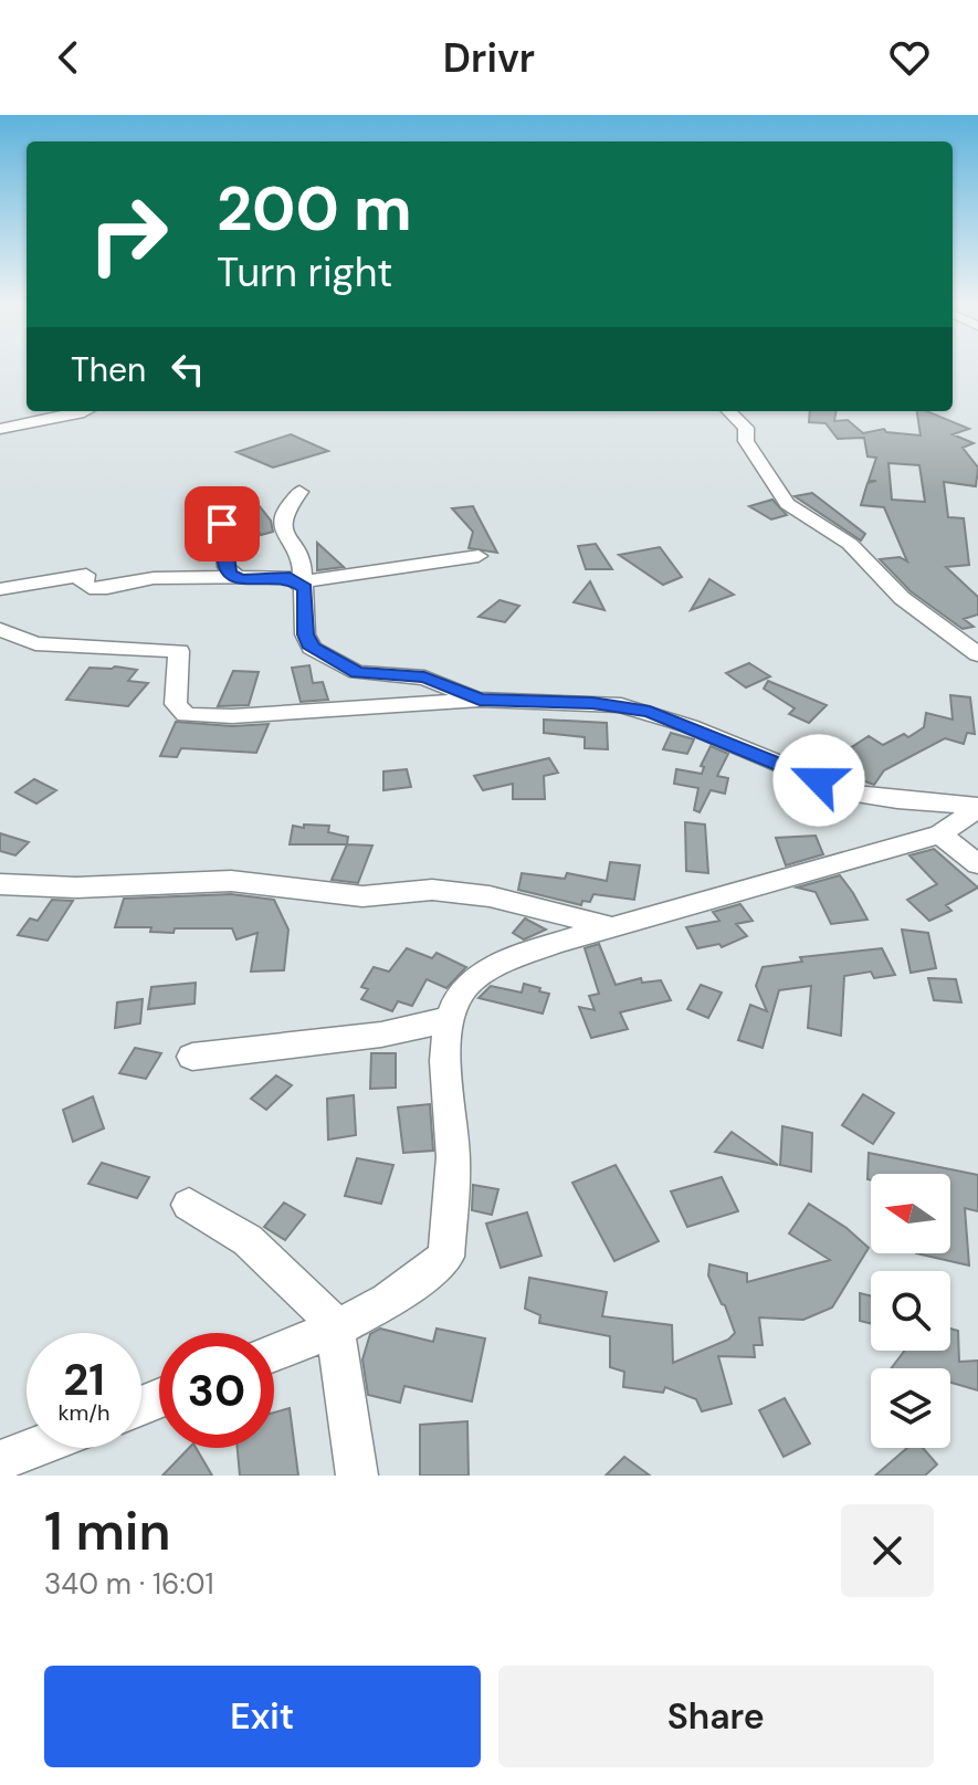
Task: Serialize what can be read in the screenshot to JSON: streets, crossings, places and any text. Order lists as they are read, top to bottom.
{
  "north": "left",
  "page": {
    "header": "Drivr",
    "turn": ["200 m", "Turn right"],
    "then": "Then",
    "speed": "21 km/h",
    "limit": "30",
    "heading": ["1 min", "340 m · 16:01"],
    "buttons": ["Exit", "Share"]
  }
}
